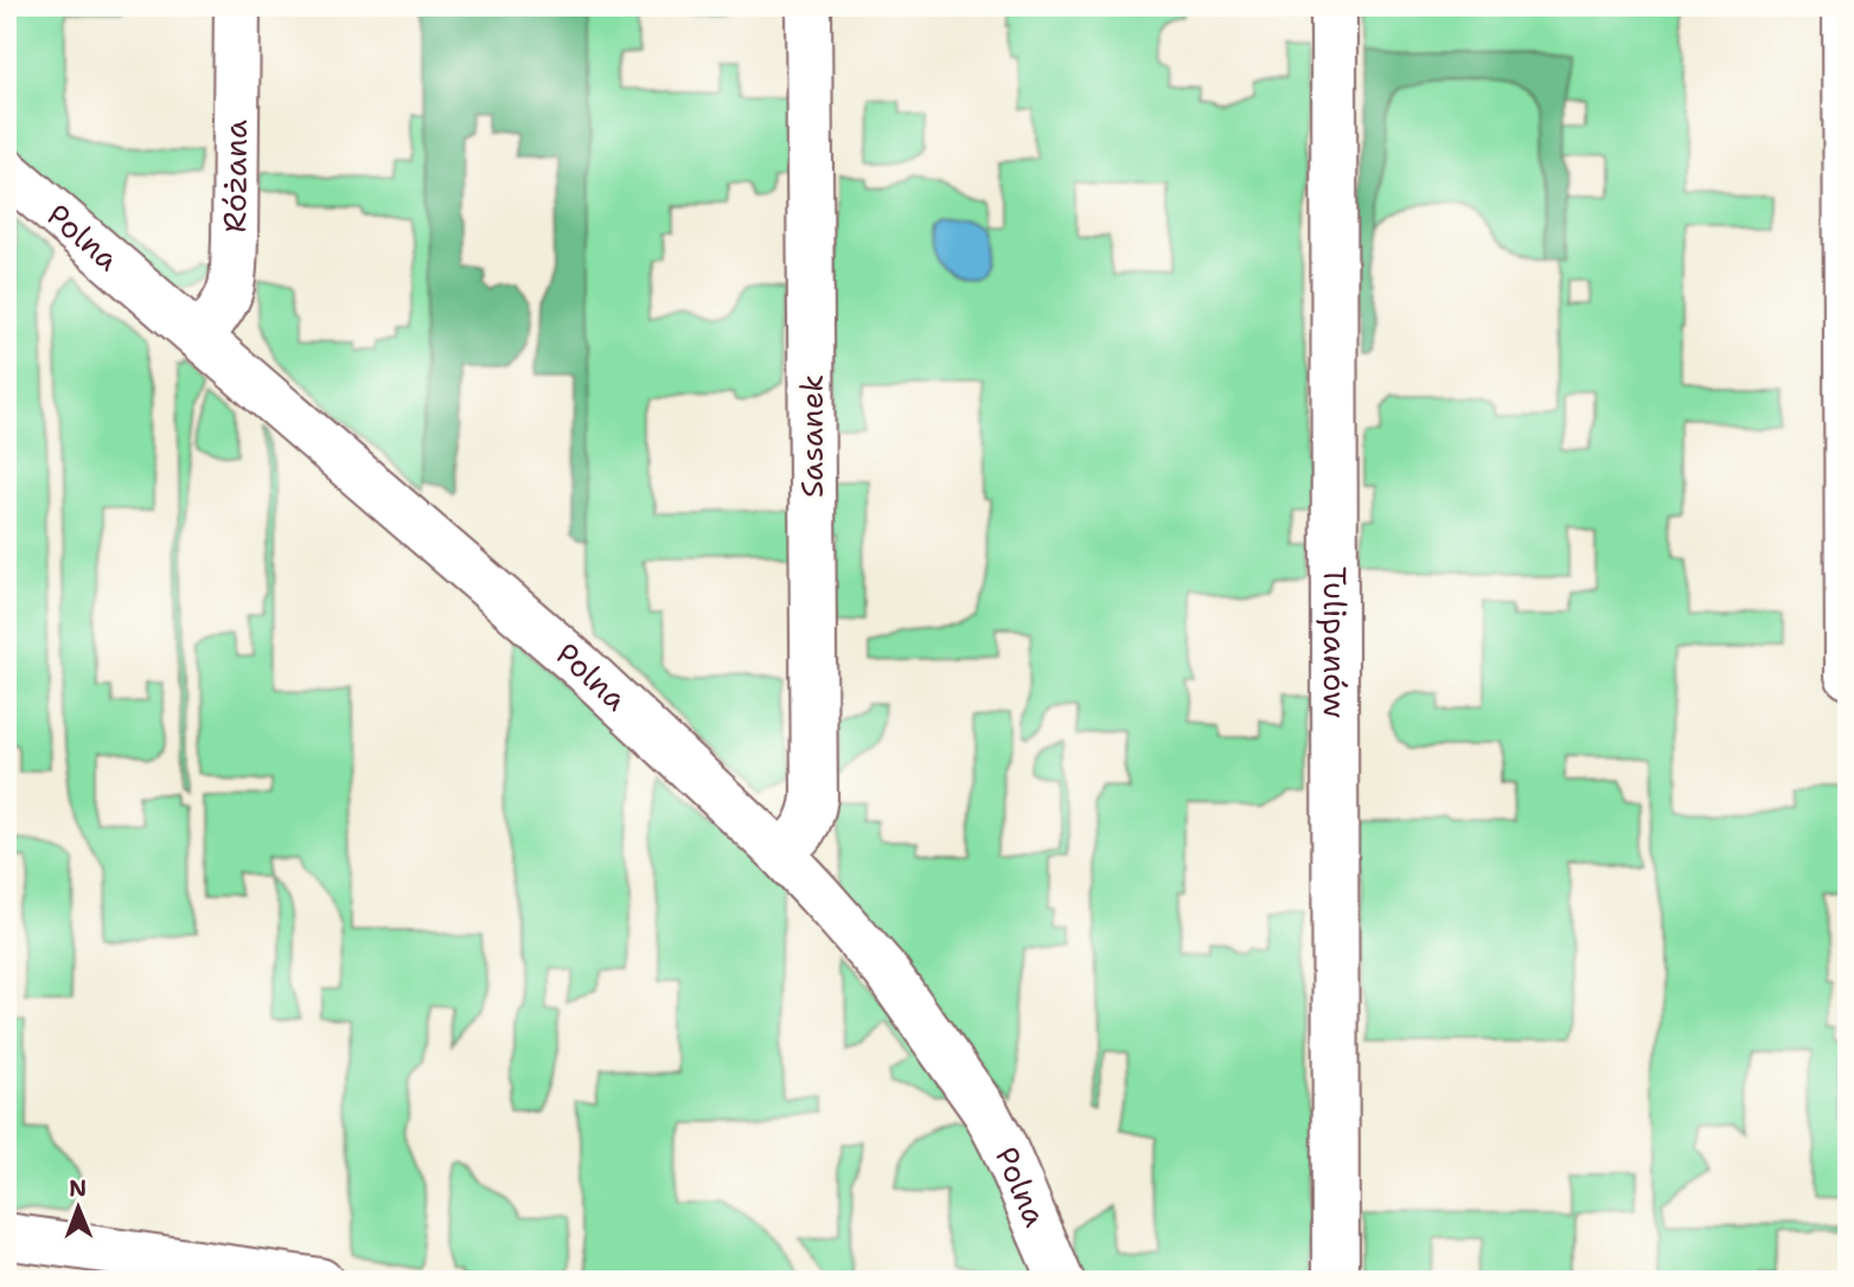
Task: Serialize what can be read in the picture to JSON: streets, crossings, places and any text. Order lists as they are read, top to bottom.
{
  "streets": {
    "street": [
      "Różana",
      "Polna",
      "Sasanek",
      "Tulipanów"
    ]
  },
  "crossings": [
    ["Różana", "Polna"],
    ["Polna", "Sasanek"]
  ],
  "north": "top"
}
